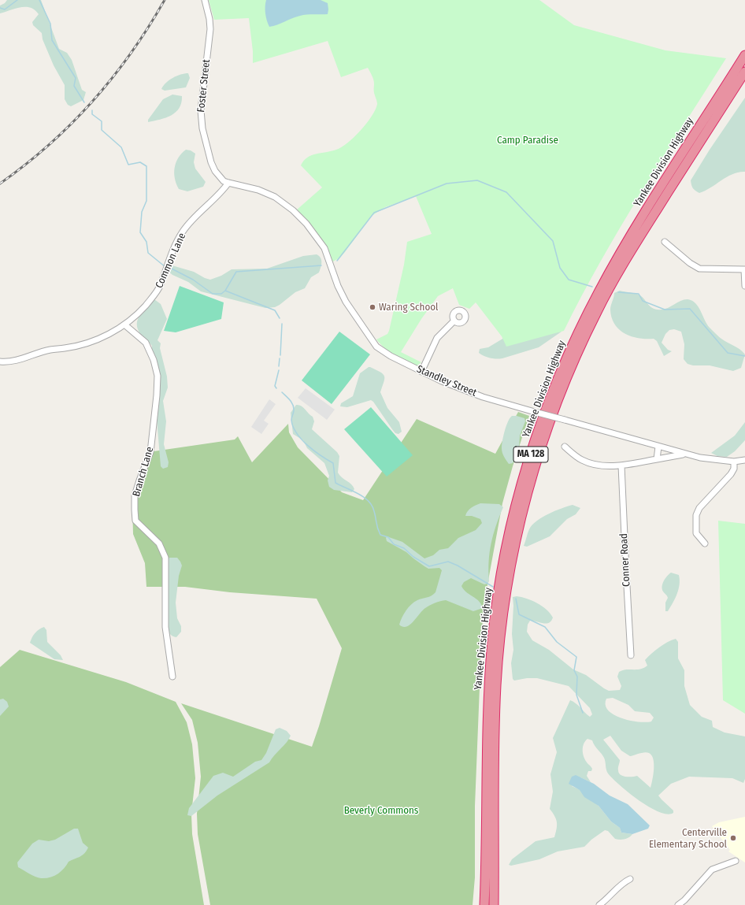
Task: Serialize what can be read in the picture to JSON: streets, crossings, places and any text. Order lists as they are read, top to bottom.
{
  "streets": {
    "highway": ["Yankee Division Highway", "MA 128"],
    "street": [
      "Foster Street",
      "Common Lane",
      "Standley Street",
      "Branch Lane",
      "Conner Road"
    ]
  },
  "crossings": [
    ["Foster Street", "Common Lane"],
    ["Foster Street", "Standley Street"],
    ["Common Lane", "Standley Street"],
    ["Common Lane", "Branch Lane"]
  ],
  "parks": ["Camp Paradise", "Beverly Commons"],
  "places": ["Waring School", "Centerville Elementary School"]
}
